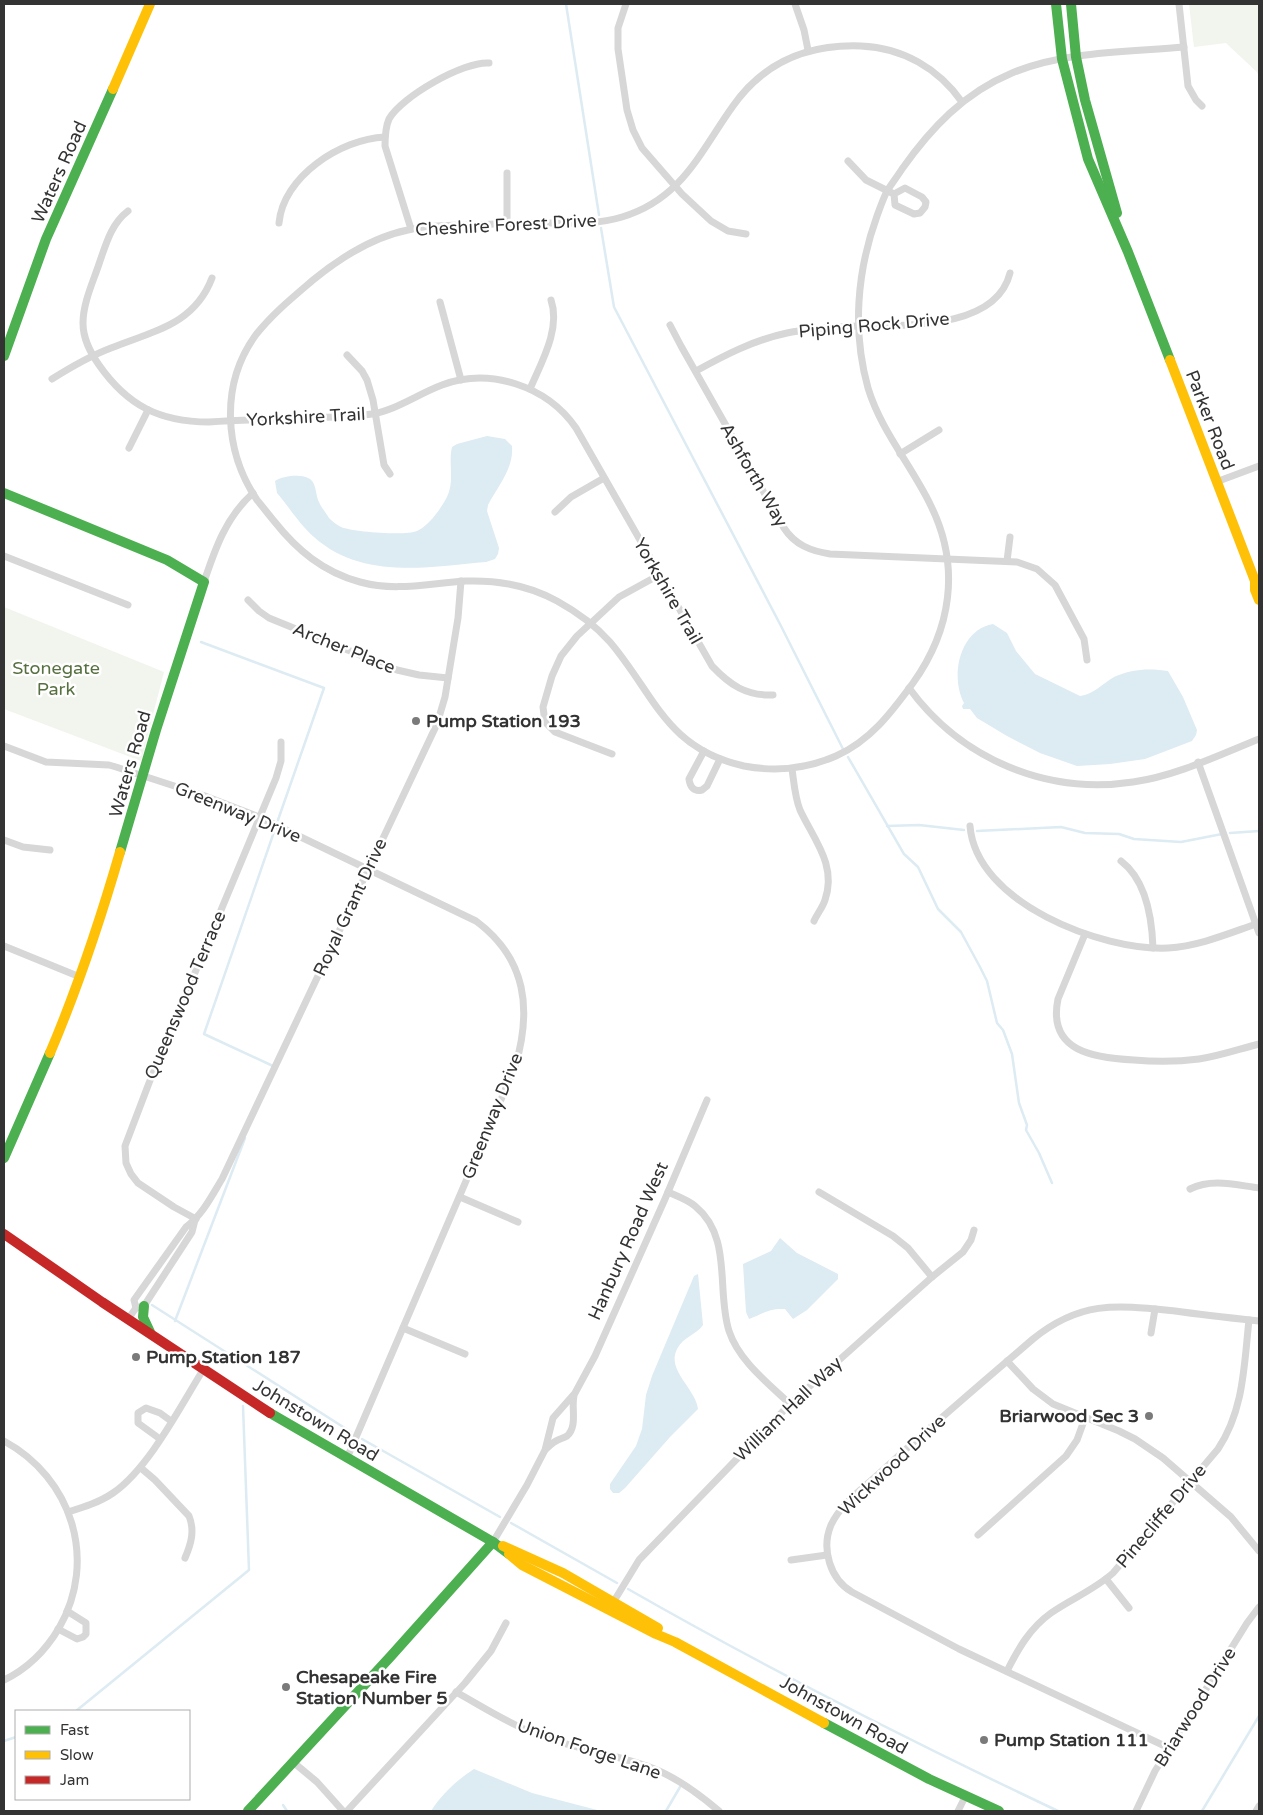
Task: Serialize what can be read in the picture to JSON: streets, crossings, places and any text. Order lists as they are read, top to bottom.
{
  "streets": {
    "street": [
      "Waters Road",
      "Cheshire Forest Drive",
      "Piping Rock Drive",
      "Yorkshire Trail",
      "Parker Road",
      "Ashforth Way",
      "Archer Place",
      "Greenway Drive",
      "Royal Grant Drive",
      "Queenswood Terrace",
      "Hanbury Road West",
      "William Hall Way",
      "Johnstown Road",
      "Wickwood Drive",
      "Pinecliffe Drive",
      "Briarwood Drive",
      "Union Forge Lane"
    ]
  },
  "crossings": [
    ["Waters Road", "Greenway Drive"],
    ["Cheshire Forest Drive", "Piping Rock Drive"],
    ["Cheshire Forest Drive", "Yorkshire Trail"],
    ["Cheshire Forest Drive", "Parker Road"],
    ["Cheshire Forest Drive", "Ashforth Way"],
    ["Cheshire Forest Drive", "Royal Grant Drive"],
    ["Piping Rock Drive", "Ashforth Way"],
    ["Archer Place", "Royal Grant Drive"],
    ["Greenway Drive", "Royal Grant Drive"],
    ["Greenway Drive", "Queenswood Terrace"],
    ["Greenway Drive", "Johnstown Road"],
    ["Royal Grant Drive", "Queenswood Terrace"],
    ["Royal Grant Drive", "Johnstown Road"],
    ["Hanbury Road West", "Johnstown Road"],
    ["William Hall Way", "Johnstown Road"],
    ["Wickwood Drive", "Pinecliffe Drive"]
  ],
  "parks": ["Stonegate Park"],
  "places": [
    "Pump Station 193",
    "Pump Station 187",
    "Briarwood Sec 3",
    "Chesapeake Fire Station Number 5",
    "Pump Station 111"
  ],
  "legend": ["Fast", "Slow", "Jam"]
}
